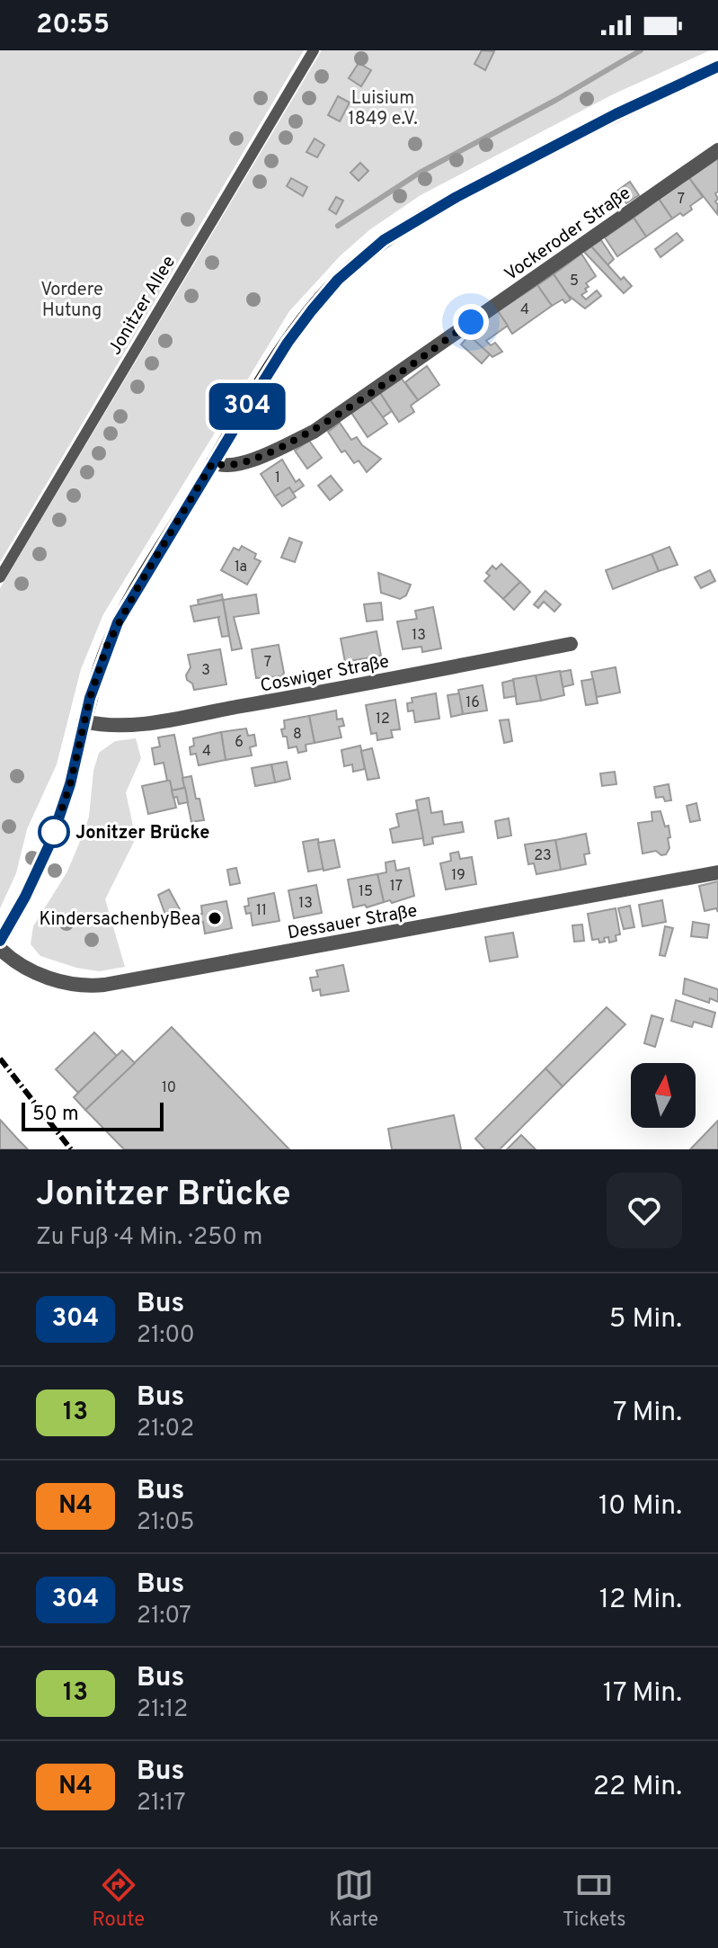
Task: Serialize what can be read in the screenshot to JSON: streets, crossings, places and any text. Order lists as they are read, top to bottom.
{
  "streets": {
    "street": ["Vockeroder Straße", "Coswiger Straße", "Dessauer Straße"],
    "lane": ["Jonitzer Allee"]
  },
  "parks": ["Luisium 1849 e.V.", "Vordere Hutung"],
  "places": ["Jonitzer Brücke", "KindersachenbyBea"],
  "lines": ["bus line 304"],
  "house_numbers": [
    "7",
    "5",
    "4",
    "1",
    "1a",
    "13",
    "7",
    "3",
    "16",
    "12",
    "8",
    "6",
    "4",
    "23",
    "19",
    "17",
    "15",
    "13",
    "11",
    "10"
  ],
  "scale_bar": "50 m",
  "north": "top",
  "page": {
    "status": "20:55",
    "on_map": "304",
    "scale": "50 m",
    "heading": ["Jonitzer Brücke", "Zu Fuß · 4 Min. · 250 m"],
    "list": [
      {
        "mark": "304",
        "name": "Bus",
        "note": "21:00",
        "value": "5 Min."
      },
      {
        "mark": "13",
        "name": "Bus",
        "note": "21:02",
        "value": "7 Min."
      },
      {
        "mark": "N4",
        "name": "Bus",
        "note": "21:05",
        "value": "10 Min."
      },
      {
        "mark": "304",
        "name": "Bus",
        "note": "21:07",
        "value": "12 Min."
      },
      {
        "mark": "13",
        "name": "Bus",
        "note": "21:12",
        "value": "17 Min."
      },
      {
        "mark": "N4",
        "name": "Bus",
        "note": "21:17",
        "value": "22 Min."
      }
    ],
    "tabs": ["Route", "Karte", "Tickets"]
  }
}
